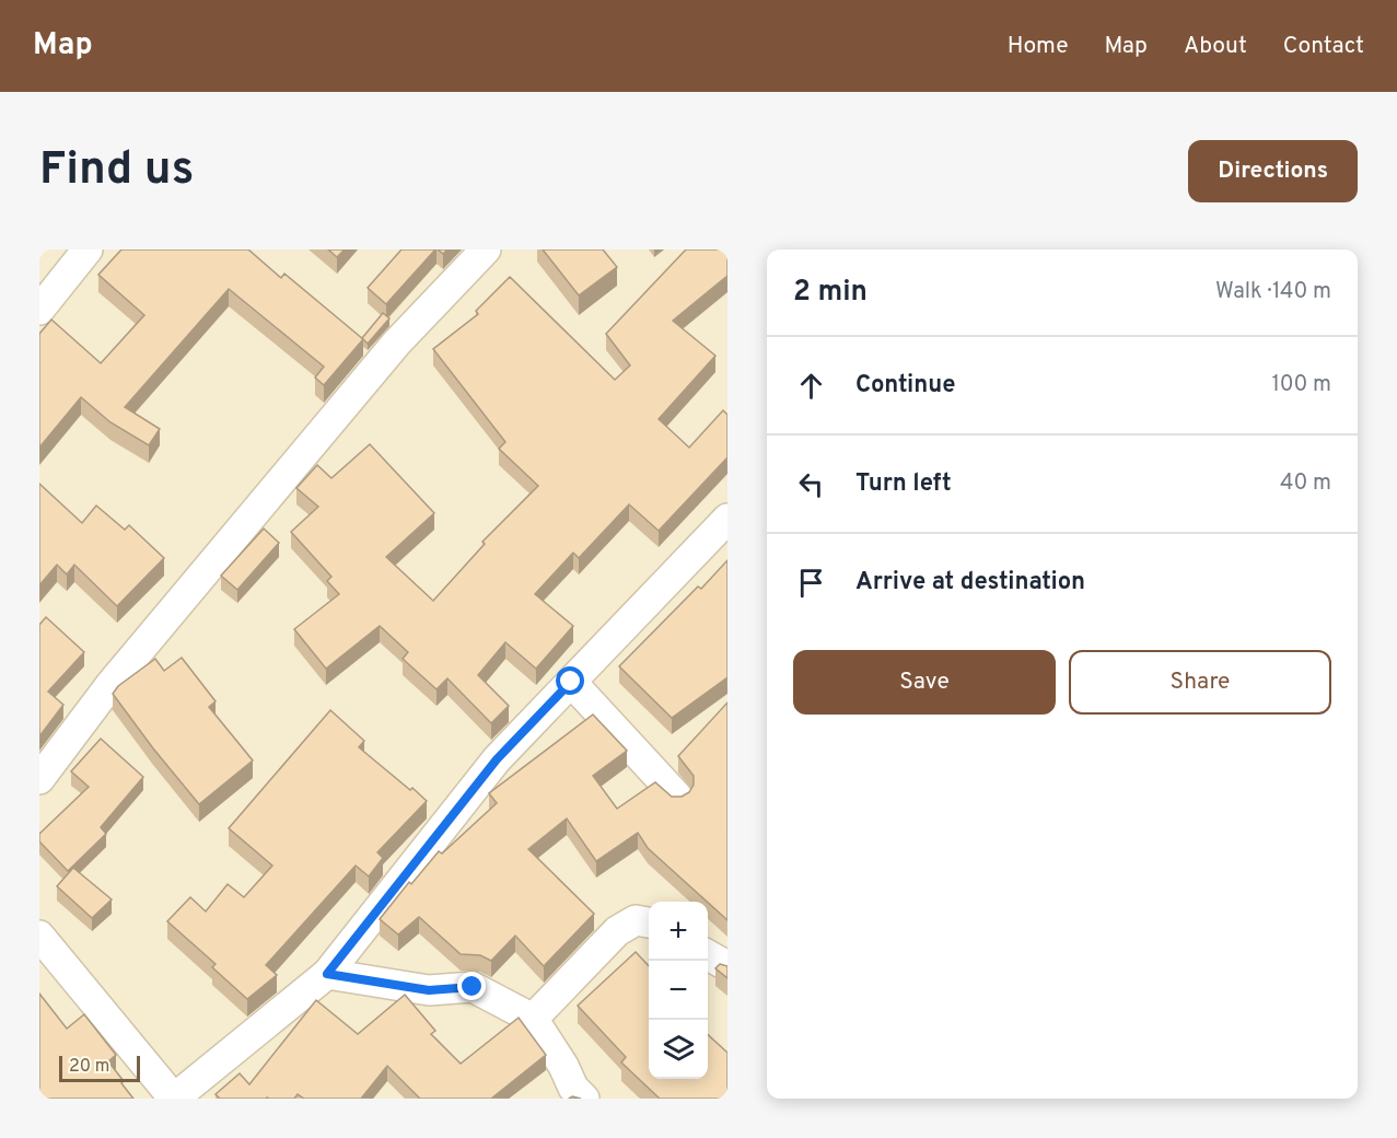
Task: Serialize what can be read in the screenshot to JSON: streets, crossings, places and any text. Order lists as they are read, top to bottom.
{
  "scale_bar": "20 m",
  "page": {
    "header": "Map",
    "nav": [
      "Home",
      "Map",
      "About",
      "Contact"
    ],
    "buttons": [
      "Directions",
      ["Save", "Share"]
    ],
    "title": "Find us",
    "heading": ["2 min", "Walk · 140 m"],
    "list": [
      ["Continue", "100 m"],
      ["Turn left", "40 m"],
      "Arrive at destination"
    ],
    "map_buttons": ["+", "−"],
    "scale": "20 m"
  }
}
